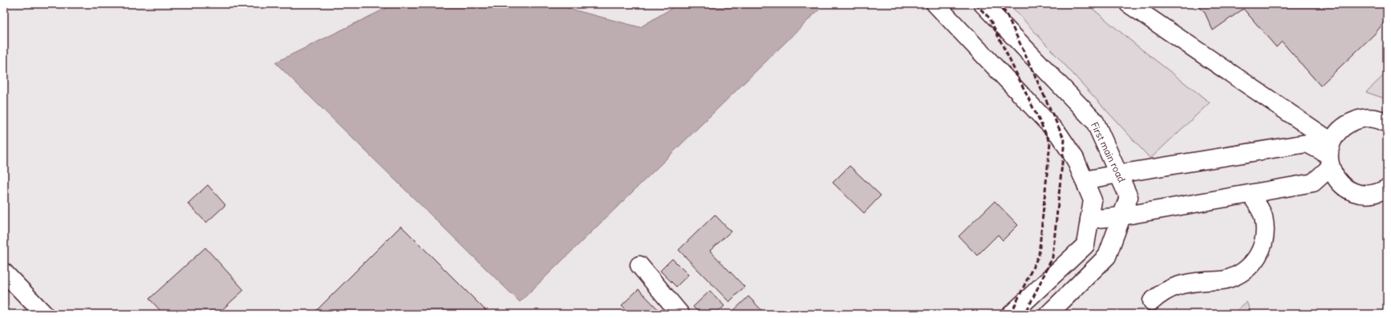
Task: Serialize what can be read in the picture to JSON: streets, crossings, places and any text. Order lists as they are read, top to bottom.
{
  "streets": {
    "street": ["First main road"]
  }
}
